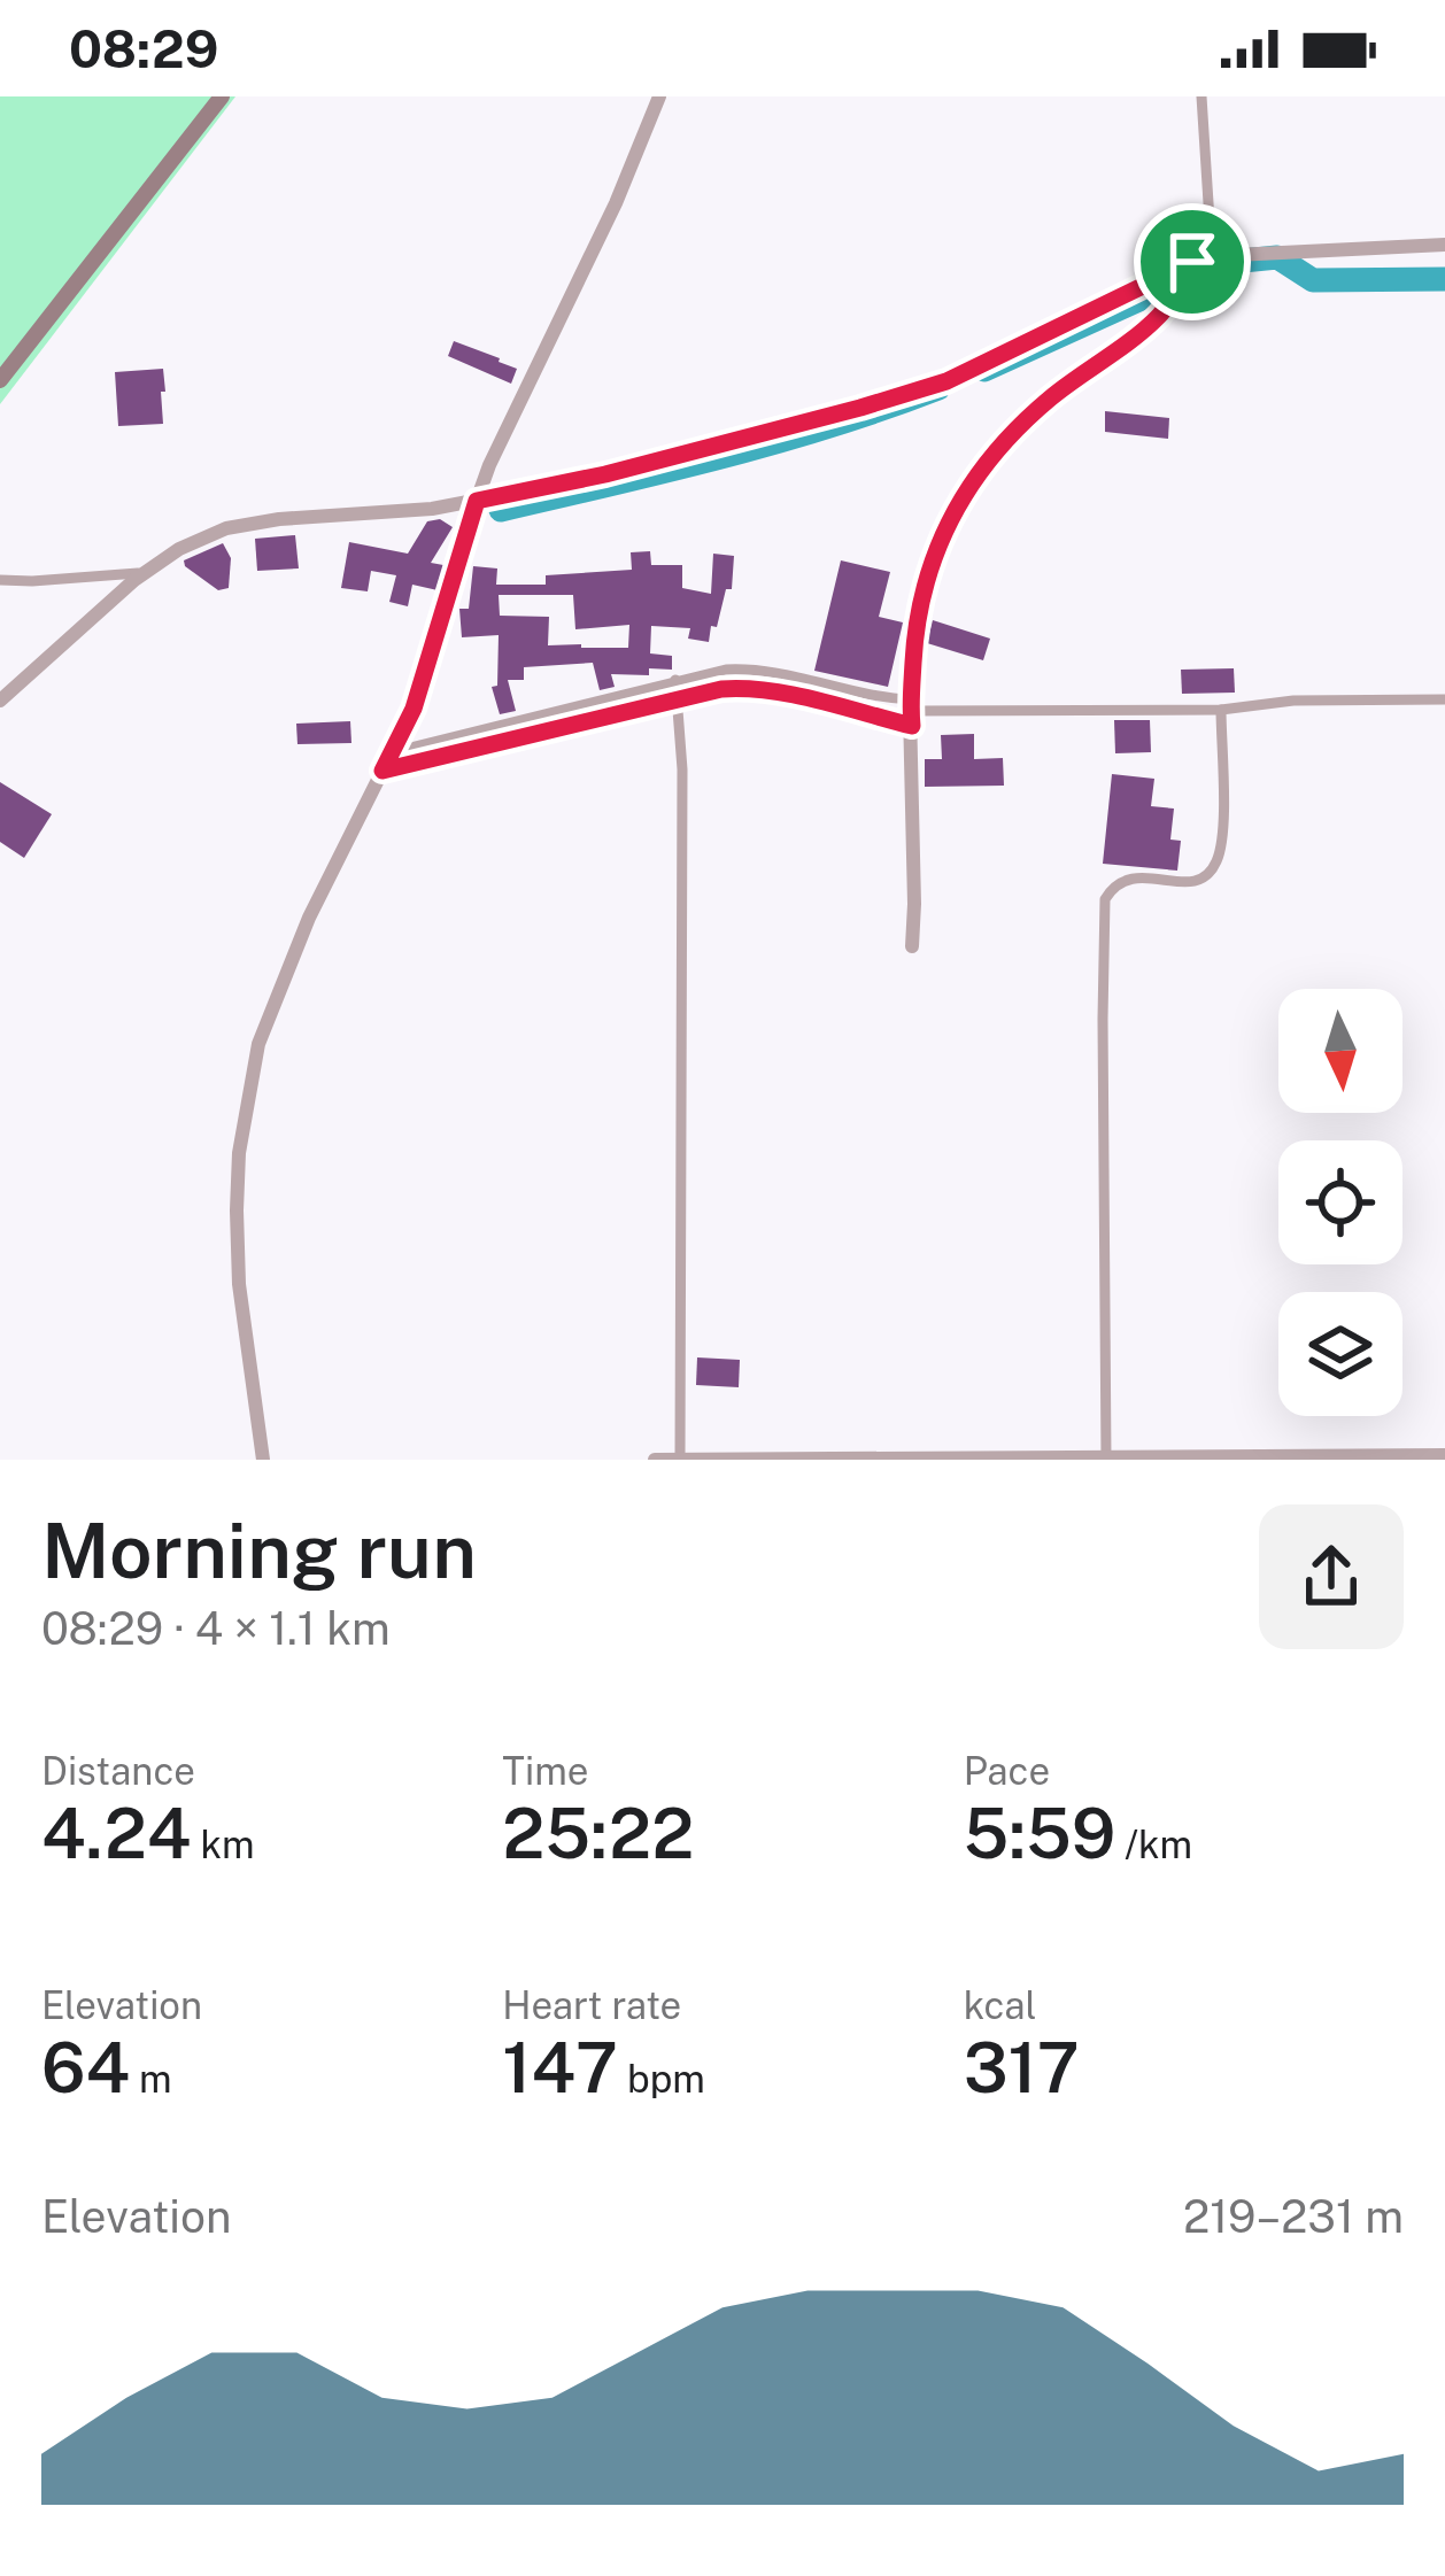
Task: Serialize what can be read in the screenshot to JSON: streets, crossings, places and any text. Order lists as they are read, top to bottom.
{
  "north": "bottom",
  "page": {
    "status": "08:29",
    "heading": ["Morning run", "08:29 · 4 × 1.1 km"],
    "stats": [
      ["Distance", "4.24 km"],
      ["Time", "25:22"],
      ["Pace", "5:59 /km"],
      ["Elevation", "64 m"],
      ["Heart rate", "147 bpm"],
      ["kcal", "317"]
    ],
    "chart": ["Elevation", "219–231 m"]
  }
}
